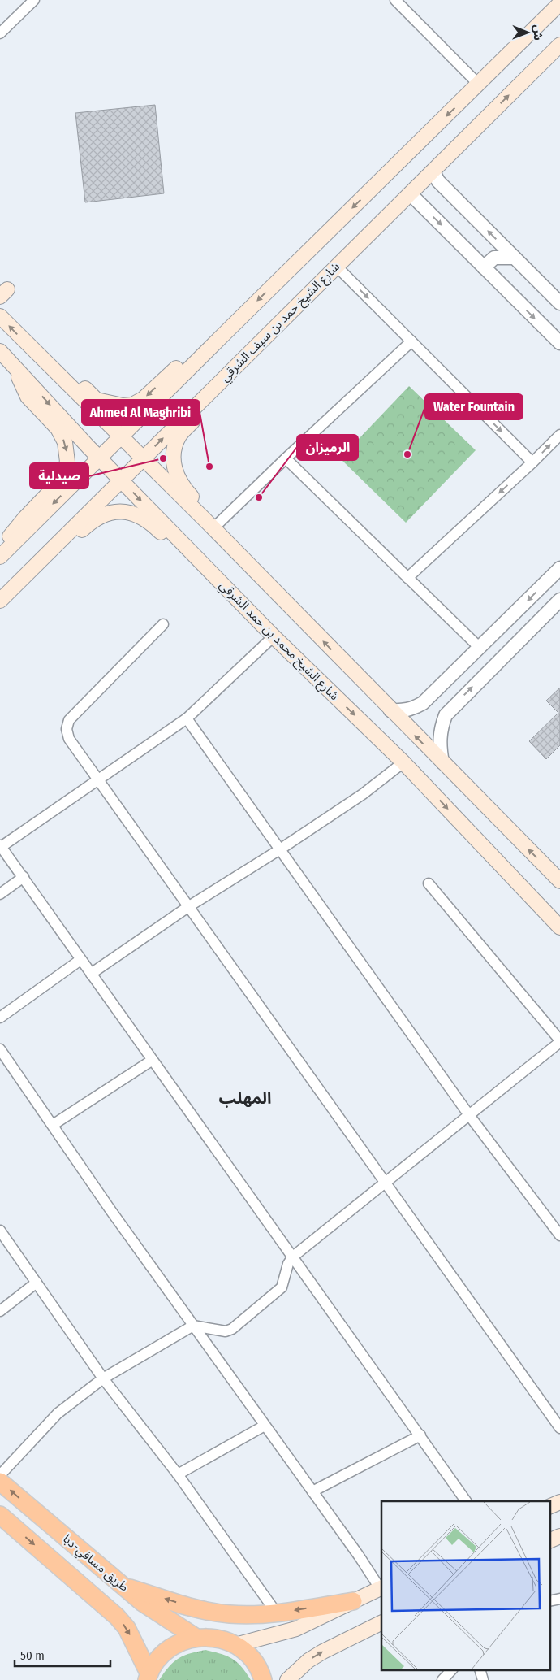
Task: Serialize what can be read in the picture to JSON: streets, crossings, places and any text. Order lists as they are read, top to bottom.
{
  "streets": {
    "highway": ["طريق مسافي-دبا"],
    "main road": ["شارع الشيخ حمد بن سيف الشرقي", "شارع الشيخ محمد بن حمد الشرقي"]
  },
  "crossings": [
    ["شارع الشيخ حمد بن سيف الشرقي", "شارع الشيخ محمد بن حمد الشرقي"]
  ],
  "districts": ["المهلب"],
  "places": [
    "Water Fountain",
    "صيدلية",
    "Ahmed Al Maghribi",
    "الرميزان"
  ],
  "scale_bar": "50 m",
  "north": "right"
}
